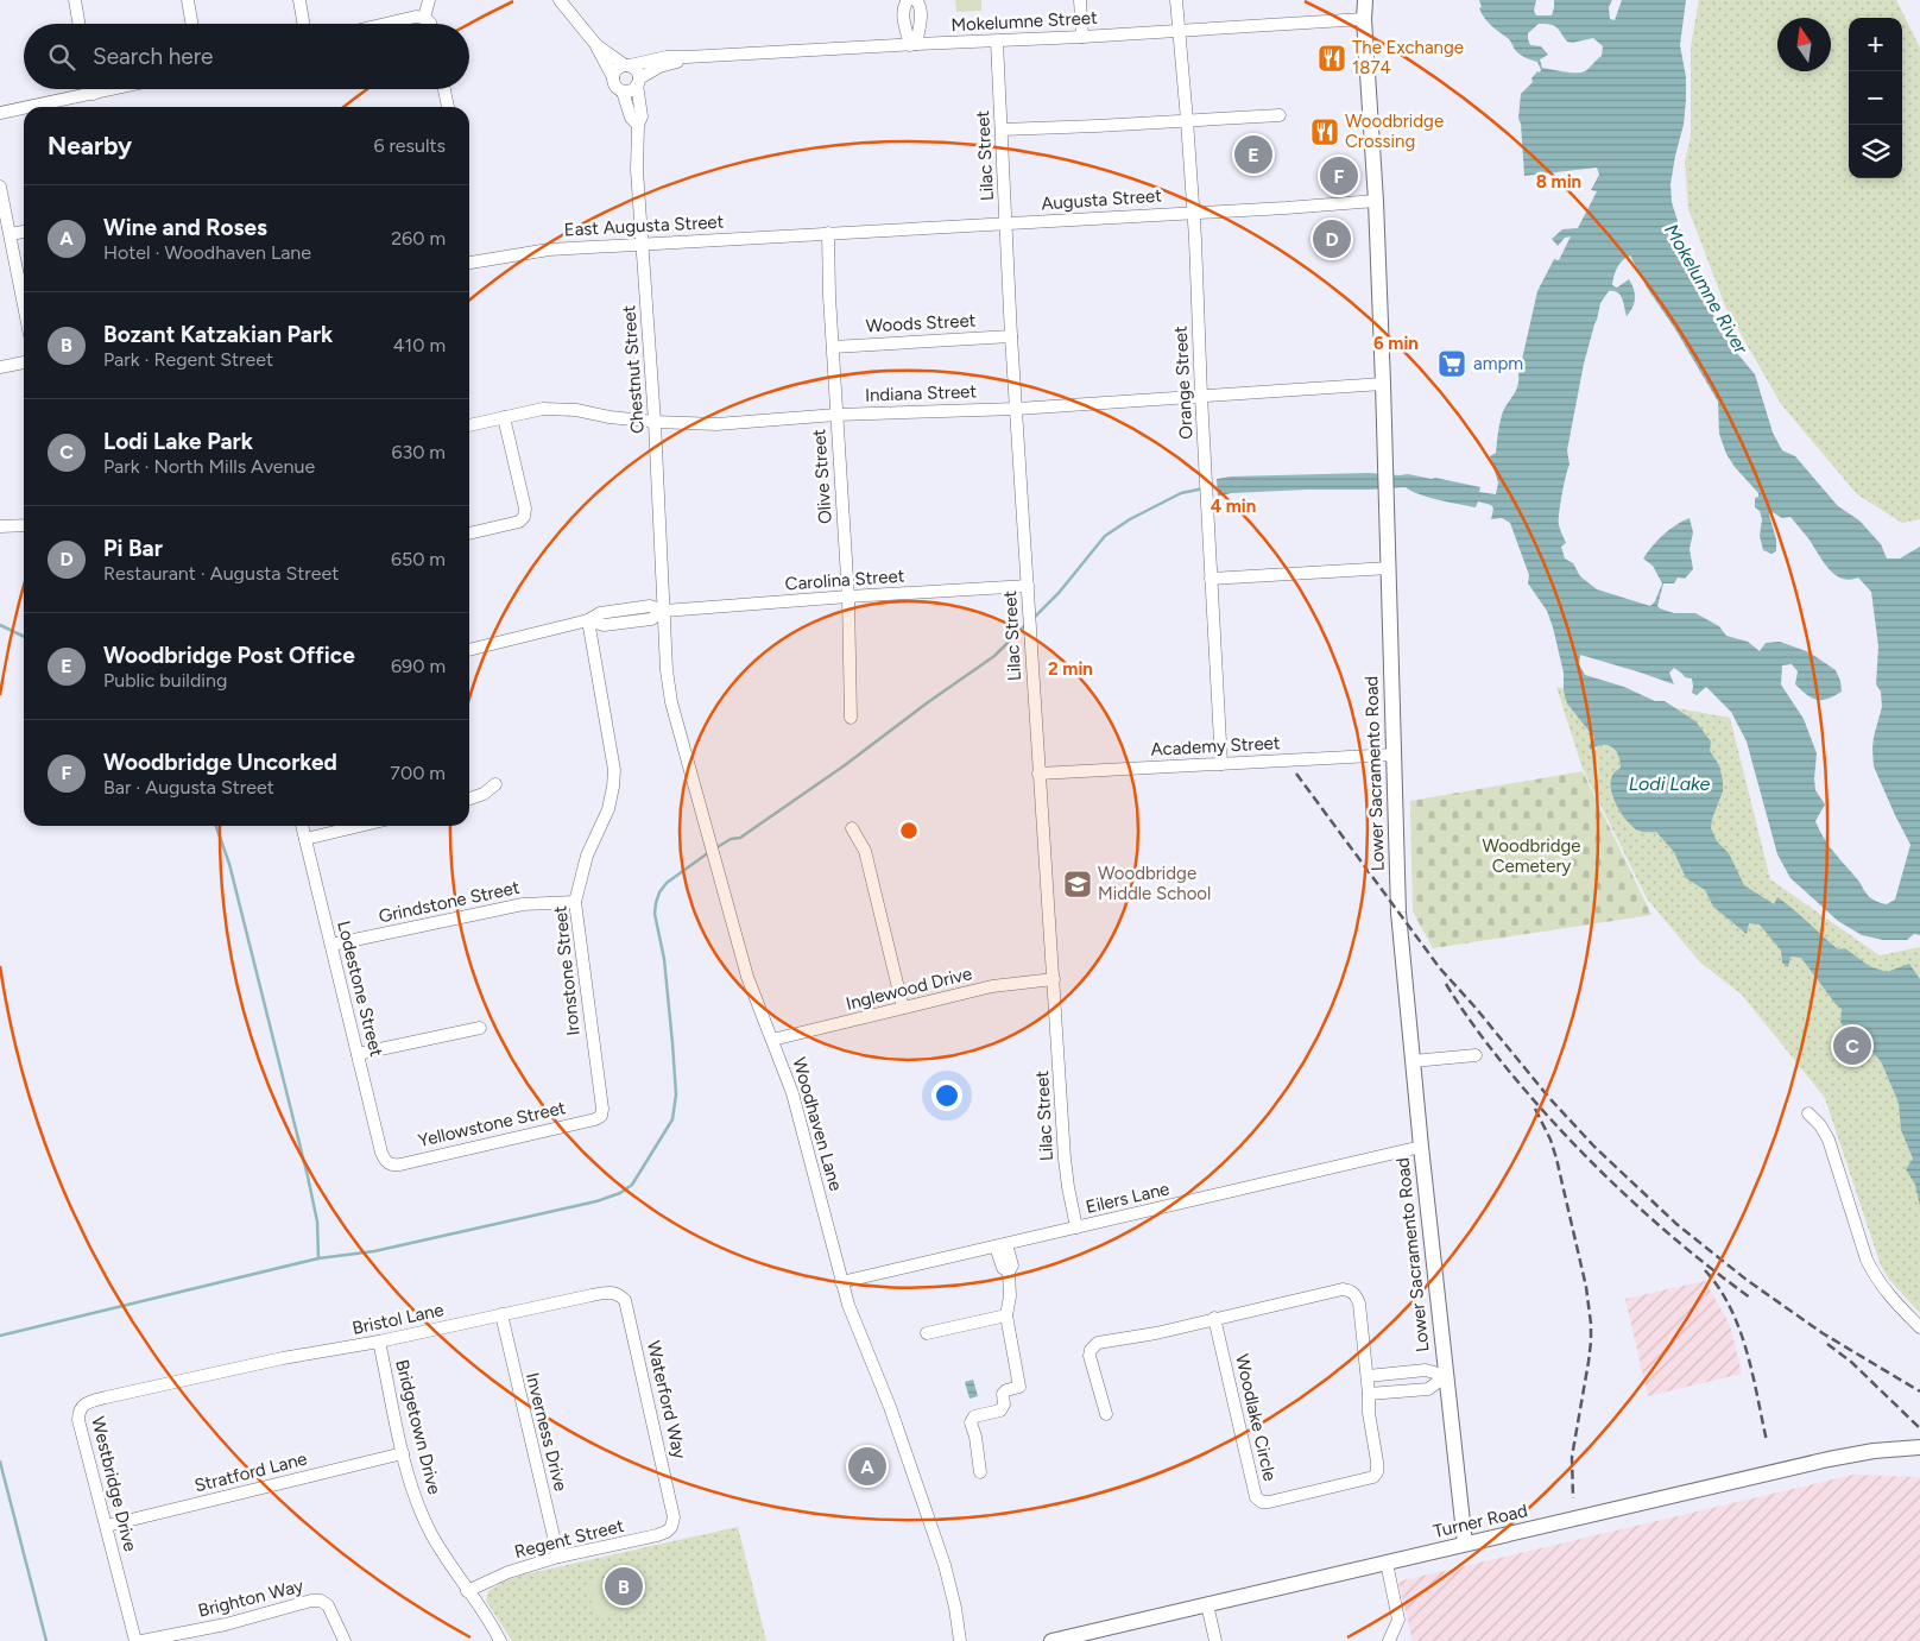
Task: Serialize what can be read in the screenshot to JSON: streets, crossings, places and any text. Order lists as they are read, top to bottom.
{
  "streets": {
    "main road": ["Lower Sacramento Road", "Turner Road"],
    "street": [
      "Mokelumne Street",
      "Lilac Street",
      "Augusta Street",
      "East Augusta Street",
      "Woods Street",
      "Chestnut Street",
      "Orange Street",
      "Indiana Street",
      "Olive Street",
      "Carolina Street",
      "Academy Street",
      "Grindstone Street",
      "Ironstone Street",
      "Lodestone Street",
      "Inglewood Drive",
      "Yellowstone Street",
      "Woodhaven Lane",
      "Eilers Lane",
      "Bristol Lane",
      "Waterford Way",
      "Woodlake Circle",
      "Bridgetown Drive",
      "Inverness Drive",
      "Stratford Lane",
      "Westbridge Drive",
      "Regent Street",
      "Brighton Way"
    ]
  },
  "crossings": [
    ["Mokelumne Street", "Lilac Street"],
    ["Mokelumne Street", "Chestnut Street"],
    ["Mokelumne Street", "Orange Street"],
    ["Mokelumne Street", "Lower Sacramento Road"],
    ["Lilac Street", "Augusta Street"],
    ["Lilac Street", "Woods Street"],
    ["Lilac Street", "Indiana Street"],
    ["Lilac Street", "Carolina Street"],
    ["Lilac Street", "Academy Street"],
    ["Lilac Street", "Inglewood Drive"],
    ["Lilac Street", "Eilers Lane"],
    ["Augusta Street", "East Augusta Street"],
    ["Augusta Street", "Orange Street"],
    ["Augusta Street", "Olive Street"],
    ["Augusta Street", "Lower Sacramento Road"],
    ["East Augusta Street", "Chestnut Street"],
    ["East Augusta Street", "Olive Street"],
    ["Woods Street", "Olive Street"],
    ["Chestnut Street", "Indiana Street"],
    ["Chestnut Street", "Carolina Street"],
    ["Chestnut Street", "Woodhaven Lane"],
    ["Orange Street", "Indiana Street"],
    ["Orange Street", "Academy Street"],
    ["Indiana Street", "Olive Street"],
    ["Indiana Street", "Lower Sacramento Road"],
    ["Olive Street", "Carolina Street"],
    ["Carolina Street", "Ironstone Street"],
    ["Carolina Street", "Woodhaven Lane"],
    ["Academy Street", "Lower Sacramento Road"],
    ["Lower Sacramento Road", "Eilers Lane"],
    ["Lower Sacramento Road", "Turner Road"],
    ["Grindstone Street", "Ironstone Street"],
    ["Grindstone Street", "Lodestone Street"],
    ["Ironstone Street", "Yellowstone Street"],
    ["Lodestone Street", "Yellowstone Street"],
    ["Inglewood Drive", "Woodhaven Lane"],
    ["Woodhaven Lane", "Eilers Lane"],
    ["Bristol Lane", "Waterford Way"],
    ["Bristol Lane", "Bridgetown Drive"],
    ["Bristol Lane", "Inverness Drive"],
    ["Bristol Lane", "Westbridge Drive"],
    ["Waterford Way", "Regent Street"],
    ["Bridgetown Drive", "Stratford Lane"],
    ["Bridgetown Drive", "Regent Street"],
    ["Inverness Drive", "Regent Street"],
    ["Stratford Lane", "Westbridge Drive"]
  ],
  "water": ["Mokelumne River", "Lodi Lake"],
  "parks": ["Woodbridge Cemetery"],
  "places": {
    "restaurant": ["The Exchange 1874", "Woodbridge Crossing"],
    "supermarket": ["ampm"],
    "school or university": ["Woodbridge Middle School"]
  },
  "north": "top",
  "page": {
    "map_buttons": ["+", "−"],
    "search": "Search here",
    "heading": ["Nearby", "6 results"],
    "pins": [
      "E",
      "F",
      "D",
      "C",
      "A",
      "B"
    ],
    "list": [
      {
        "mark": "A",
        "name": "Wine and Roses",
        "note": "Hotel · Woodhaven Lane",
        "value": "260 m"
      },
      {
        "mark": "B",
        "name": "Bozant Katzakian Park",
        "note": "Park · Regent Street",
        "value": "410 m"
      },
      {
        "mark": "C",
        "name": "Lodi Lake Park",
        "note": "Park · North Mills Avenue",
        "value": "630 m"
      },
      {
        "mark": "D",
        "name": "Pi Bar",
        "note": "Restaurant · Augusta Street",
        "value": "650 m"
      },
      {
        "mark": "E",
        "name": "Woodbridge Post Office",
        "note": "Public building",
        "value": "690 m"
      },
      {
        "mark": "F",
        "name": "Woodbridge Uncorked",
        "note": "Bar · Augusta Street",
        "value": "700 m"
      }
    ]
  },
  "rings": [
    "8 min",
    "6 min",
    "4 min",
    "2 min"
  ]
}
